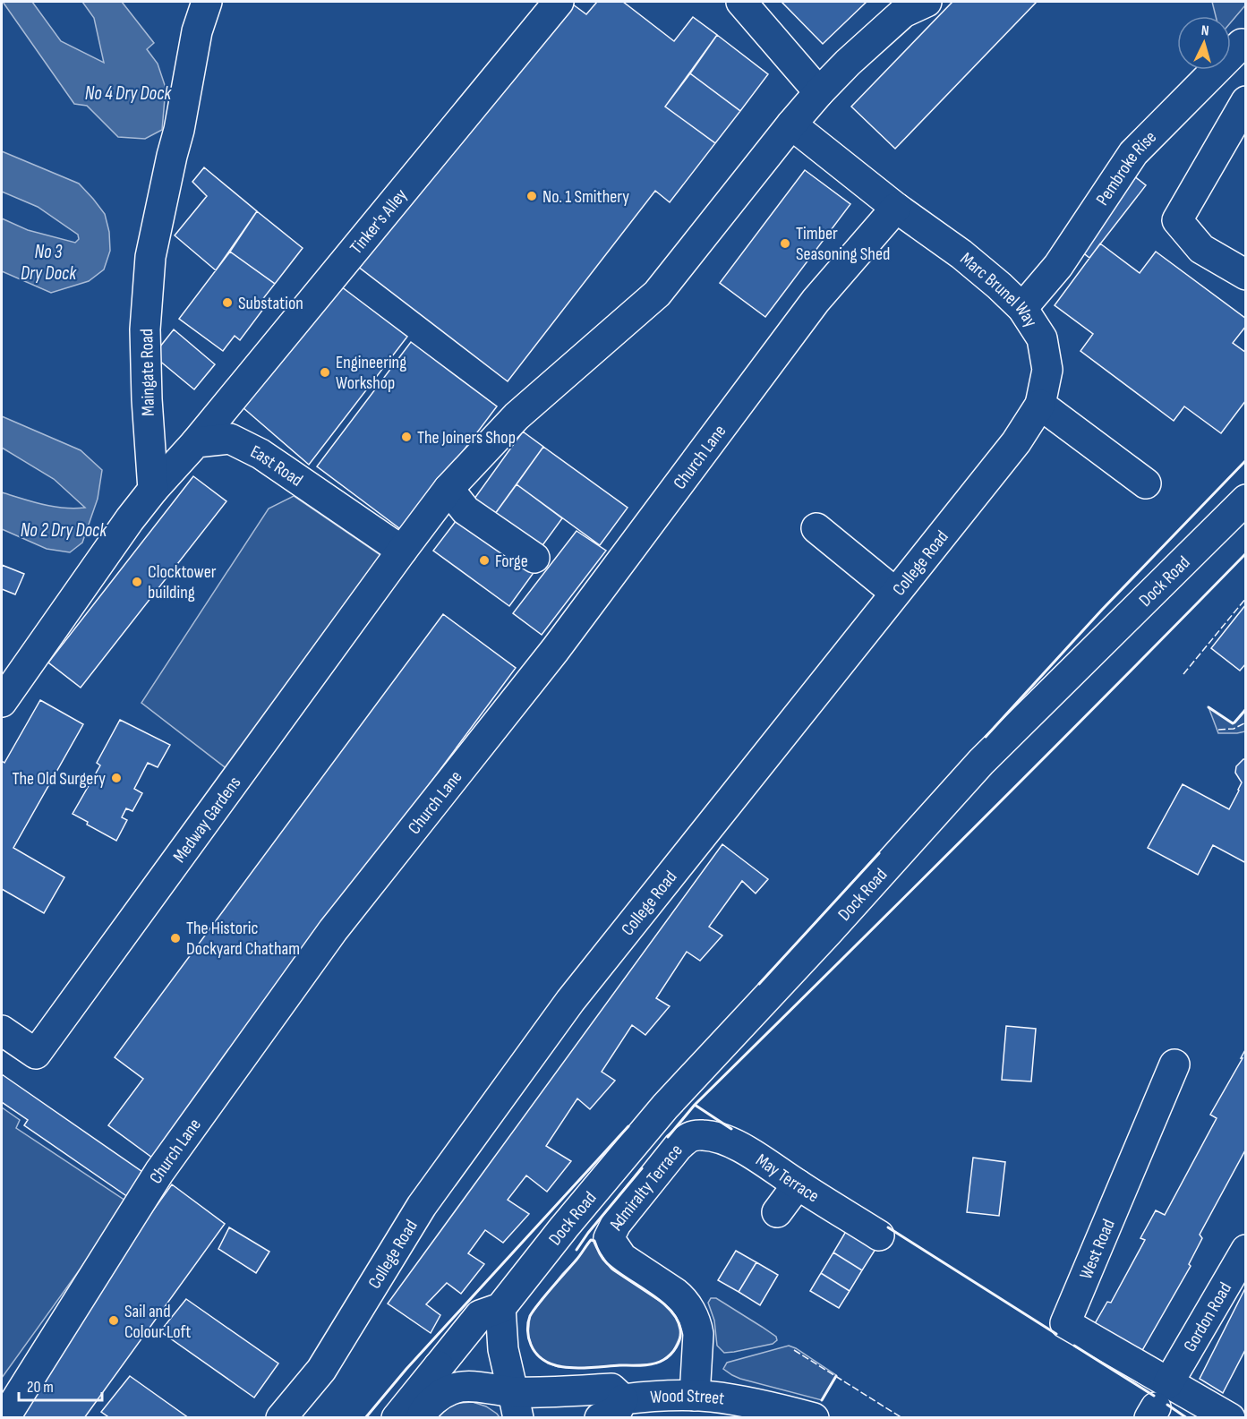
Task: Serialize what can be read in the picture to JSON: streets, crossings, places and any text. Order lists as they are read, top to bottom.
{
  "streets": {
    "street": [
      "Pembroke Rise",
      "Tinker's Alley",
      "Marc Brunel Way",
      "Maingate Road",
      "Church Lane",
      "East Road",
      "College Road",
      "Dock Road",
      "Medway Gardens",
      "May Terrace",
      "Admiralty Terrace",
      "West Road",
      "Gordon Road",
      "Wood Street"
    ]
  },
  "crossings": [
    ["Pembroke Rise", "Marc Brunel Way"],
    ["Tinker's Alley", "East Road"],
    ["Marc Brunel Way", "Church Lane"],
    ["Marc Brunel Way", "College Road"],
    ["East Road", "Medway Gardens"],
    ["May Terrace", "Admiralty Terrace"],
    ["Admiralty Terrace", "Wood Street"],
    ["West Road", "Gordon Road"]
  ],
  "water": ["No 4 Dry Dock", "No 3 Dry Dock", "No 2 Dry Dock"],
  "places": [
    "No. 1 Smithery",
    "Timber Seasoning Shed",
    "Substation",
    "Engineering Workshop",
    "The Joiners Shop",
    "Forge",
    "Clocktower building",
    "The Old Surgery",
    "The Historic Dockyard Chatham",
    "Sail and Colour Loft"
  ],
  "scale_bar": "20 m",
  "north": "top"
}
